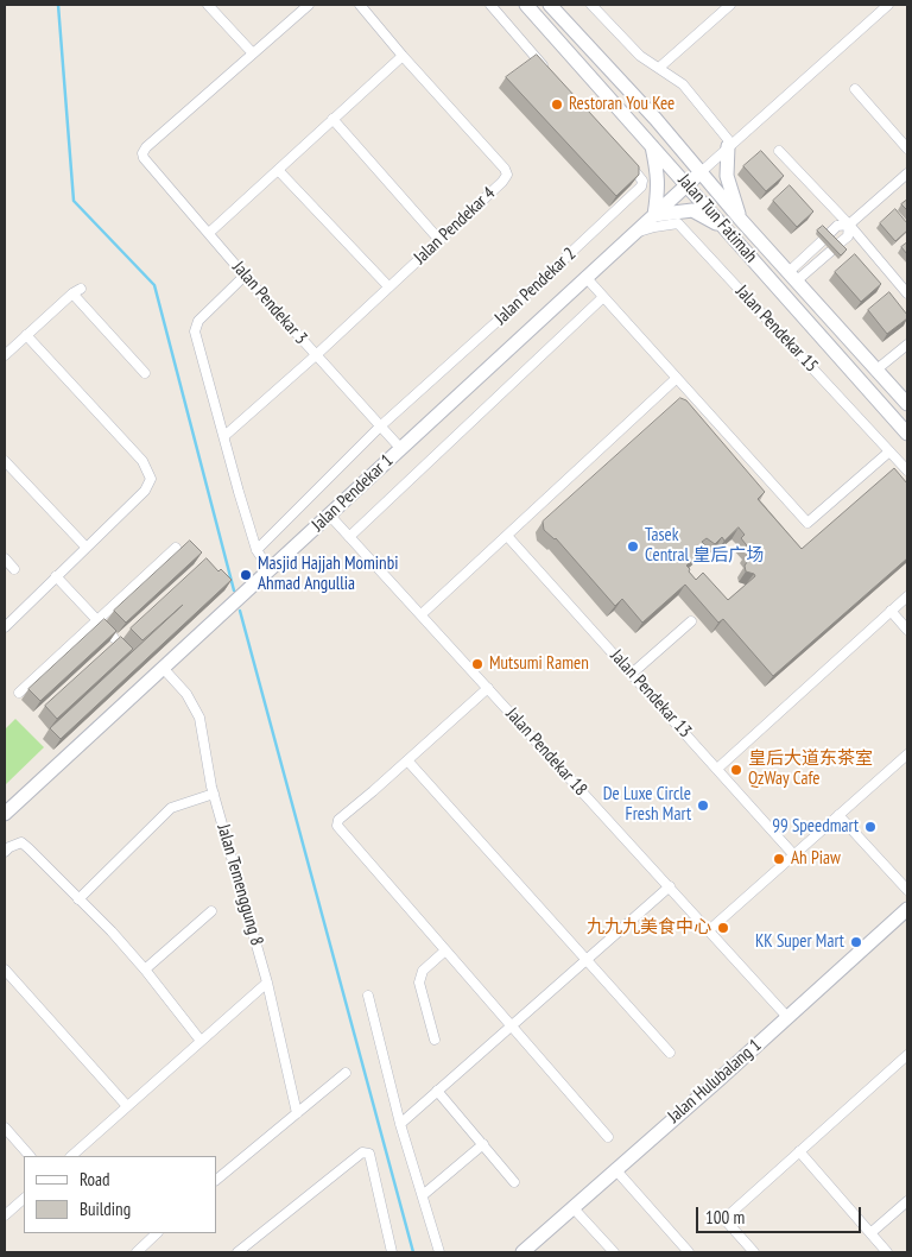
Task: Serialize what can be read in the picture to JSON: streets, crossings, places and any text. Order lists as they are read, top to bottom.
{
  "streets": {
    "street": [
      "Jalan Tun Fatimah",
      "Jalan Pendekar 4",
      "Jalan Pendekar 2",
      "Jalan Pendekar 3",
      "Jalan Pendekar 15",
      "Jalan Pendekar 1",
      "Jalan Pendekar 13",
      "Jalan Pendekar 18",
      "Jalan Temenggung 8",
      "Jalan Hulubalang 1"
    ]
  },
  "crossings": [
    ["Jalan Tun Fatimah", "Jalan Pendekar 1"],
    ["Jalan Pendekar 4", "Jalan Pendekar 3"],
    ["Jalan Pendekar 2", "Jalan Pendekar 3"],
    ["Jalan Pendekar 3", "Jalan Pendekar 1"],
    ["Jalan Pendekar 15", "Jalan Pendekar 1"],
    ["Jalan Pendekar 1", "Jalan Pendekar 18"],
    ["Jalan Pendekar 1", "Jalan Temenggung 8"],
    ["Jalan Pendekar 18", "Jalan Hulubalang 1"]
  ],
  "places": [
    "Restoran You Kee",
    "Tasek Central 皇后广场",
    "Masjid Hajjah Mominbi Ahmad Angullia",
    "Mutsumi Ramen",
    "皇后大道东茶室 QzWay Cafe",
    "De Luxe Circle Fresh Mart",
    "99 Speedmart",
    "Ah Piaw",
    "九九九美食中心",
    "KK Super Mart"
  ],
  "legend": ["Road", "Building"],
  "scale_bar": "100 m"
}
